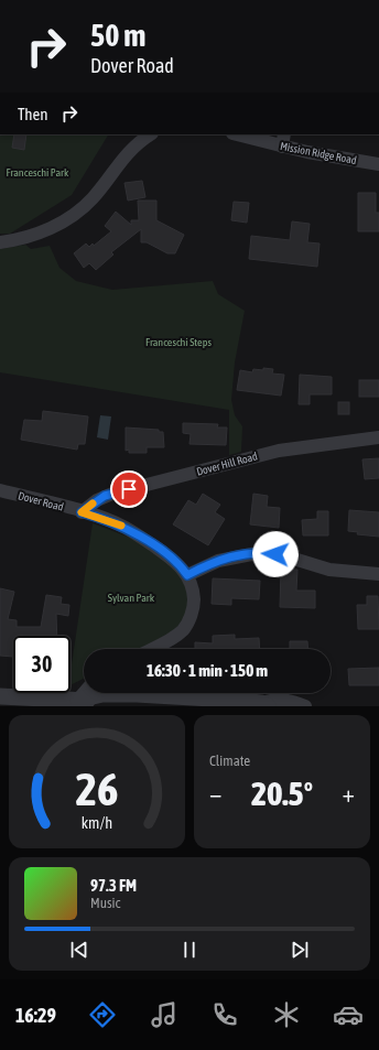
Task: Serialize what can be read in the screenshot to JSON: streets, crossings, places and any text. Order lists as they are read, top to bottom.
{
  "streets": {
    "street": ["Mission Ridge Road", "Dover Hill Road", "Dover Road"]
  },
  "crossings": [
    ["Dover Hill Road", "Dover Road"]
  ],
  "parks": ["Franceschi Park", "Franceschi Steps", "Sylvan Park"],
  "page": {
    "turn": ["50 m", "Dover Road"],
    "then": "Then",
    "limit": "30",
    "trip": "16:30 · 1 min · 150 m",
    "tile": "Climate",
    "heat": ["−", "20.5°", "+"],
    "song": ["97.3 FM", "Music"],
    "tabs": "16:29",
    "gauge": ["26", "km/h"]
  }
}
